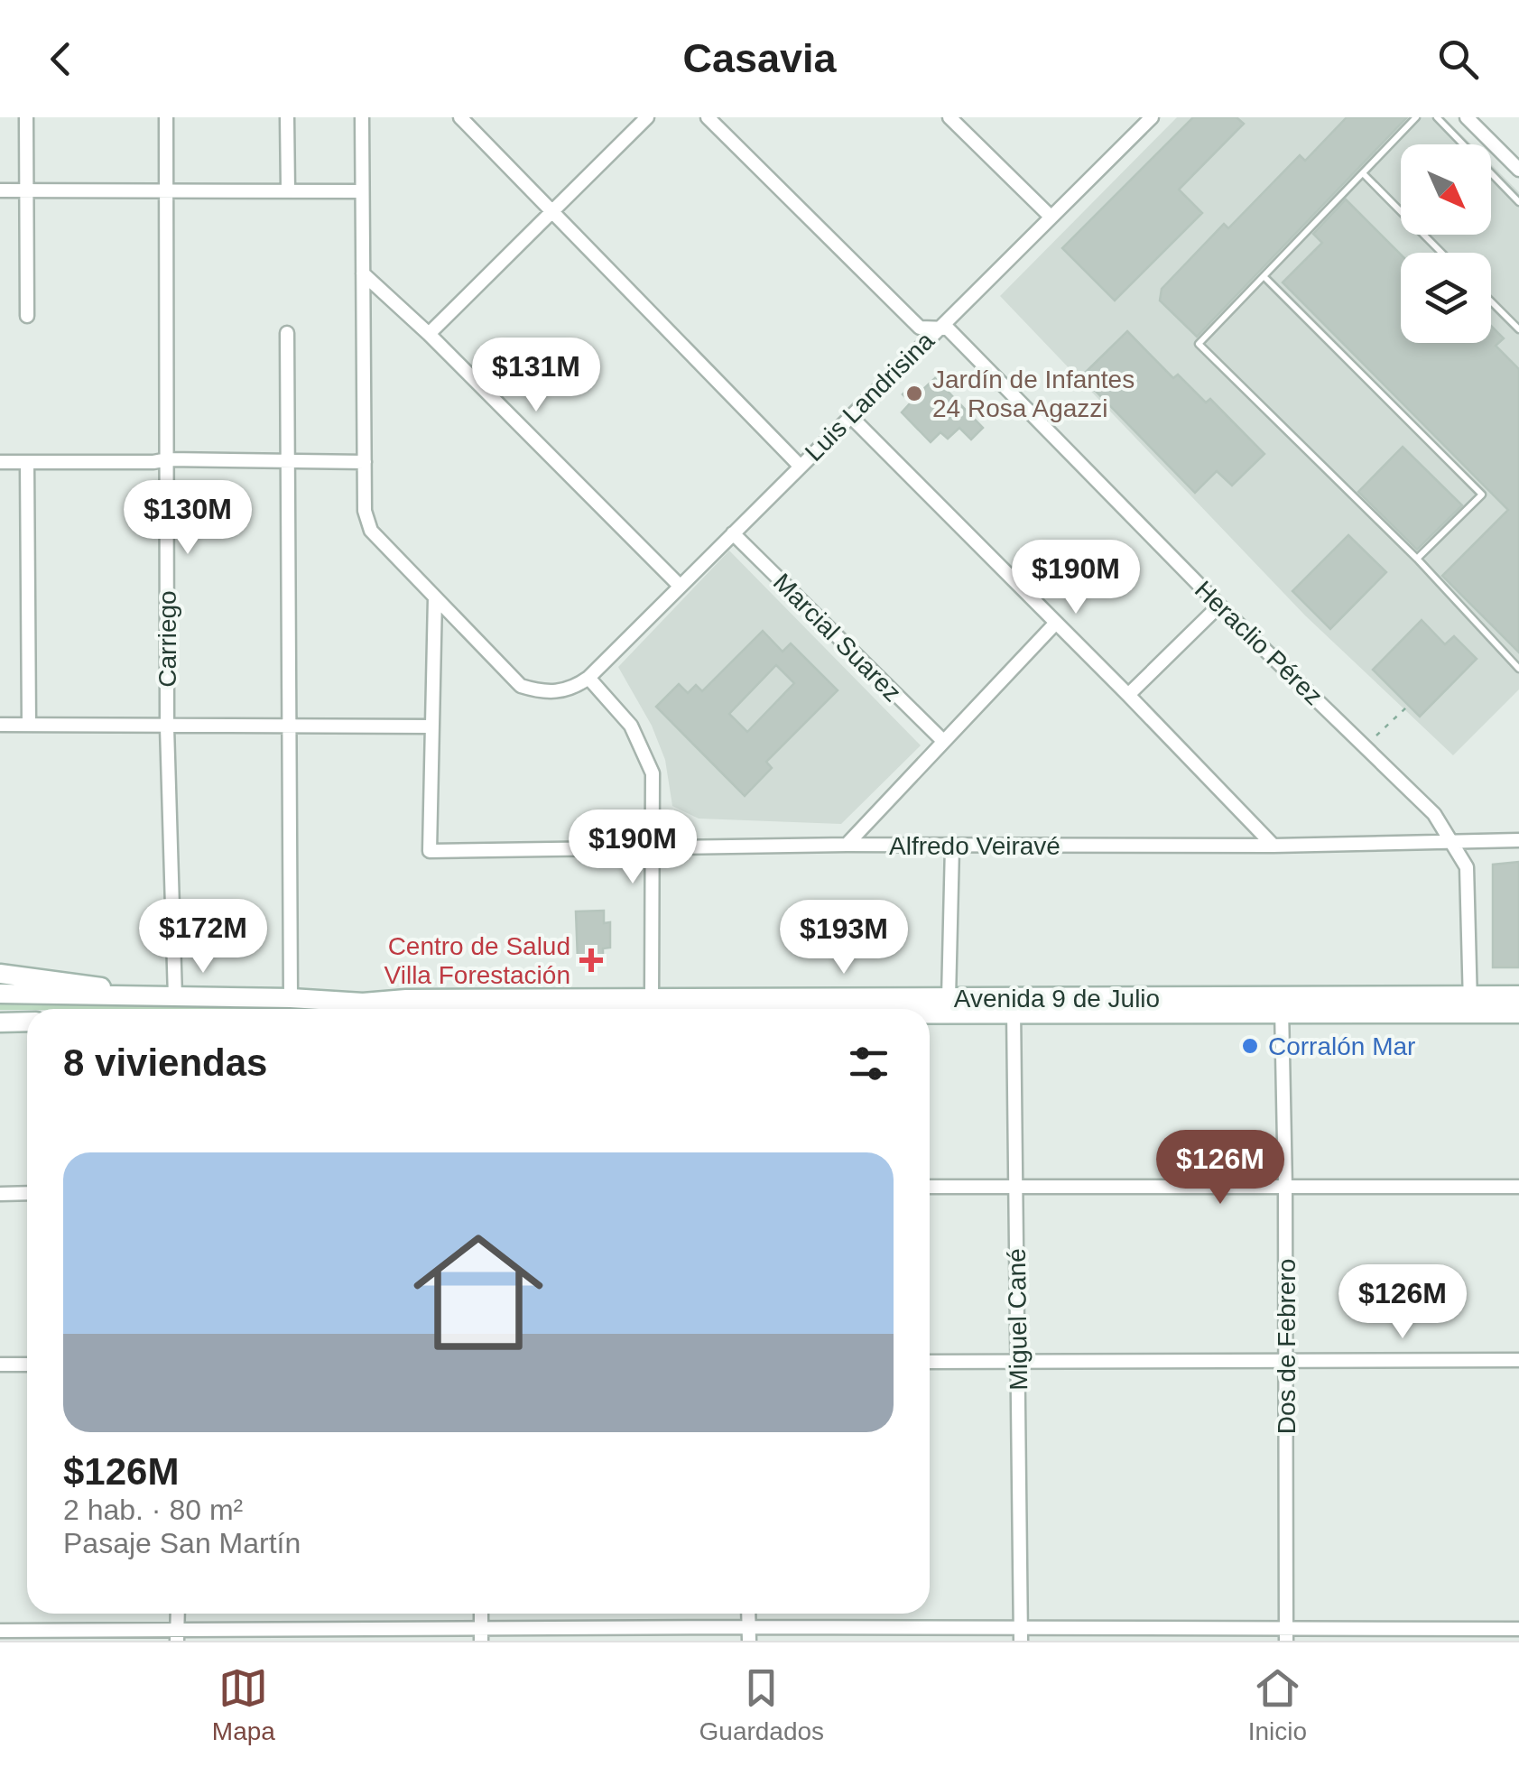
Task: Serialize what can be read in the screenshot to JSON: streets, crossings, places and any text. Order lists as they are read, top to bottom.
{
  "streets": {
    "main road": ["Avenida 9 de Julio"],
    "street": [
      "Luis Landrisina",
      "Marcial Suarez",
      "Carriego",
      "Heraclio Pérez",
      "Alfredo Veiravé",
      "Miguel Cané",
      "Dos de Febrero"
    ]
  },
  "crossings": [
    ["Luis Landrisina", "Marcial Suarez"],
    ["Luis Landrisina", "Heraclio Pérez"],
    ["Carriego", "Avenida 9 de Julio"],
    ["Heraclio Pérez", "Alfredo Veiravé"],
    ["Heraclio Pérez", "Avenida 9 de Julio"],
    ["Avenida 9 de Julio", "Miguel Cané"],
    ["Avenida 9 de Julio", "Dos de Febrero"]
  ],
  "places": {
    "other": ["Jardín de Infantes 24 Rosa Agazzi", "Corralón Mar"],
    "health": ["Centro de Salud Villa Forestación"]
  },
  "north": "bottom right",
  "page": {
    "header": "Casavia",
    "price": [
      "$131M",
      "$130M",
      "$190M",
      "$190M",
      "$172M",
      "$193M",
      "$126M",
      "$126M"
    ],
    "heading": "8 viviendas",
    "list": [
      {
        "name": "$126M",
        "note": "2 hab. · 80 m² · Pasaje San Martín"
      }
    ],
    "tabs": ["Mapa", "Guardados", "Inicio"]
  }
}
